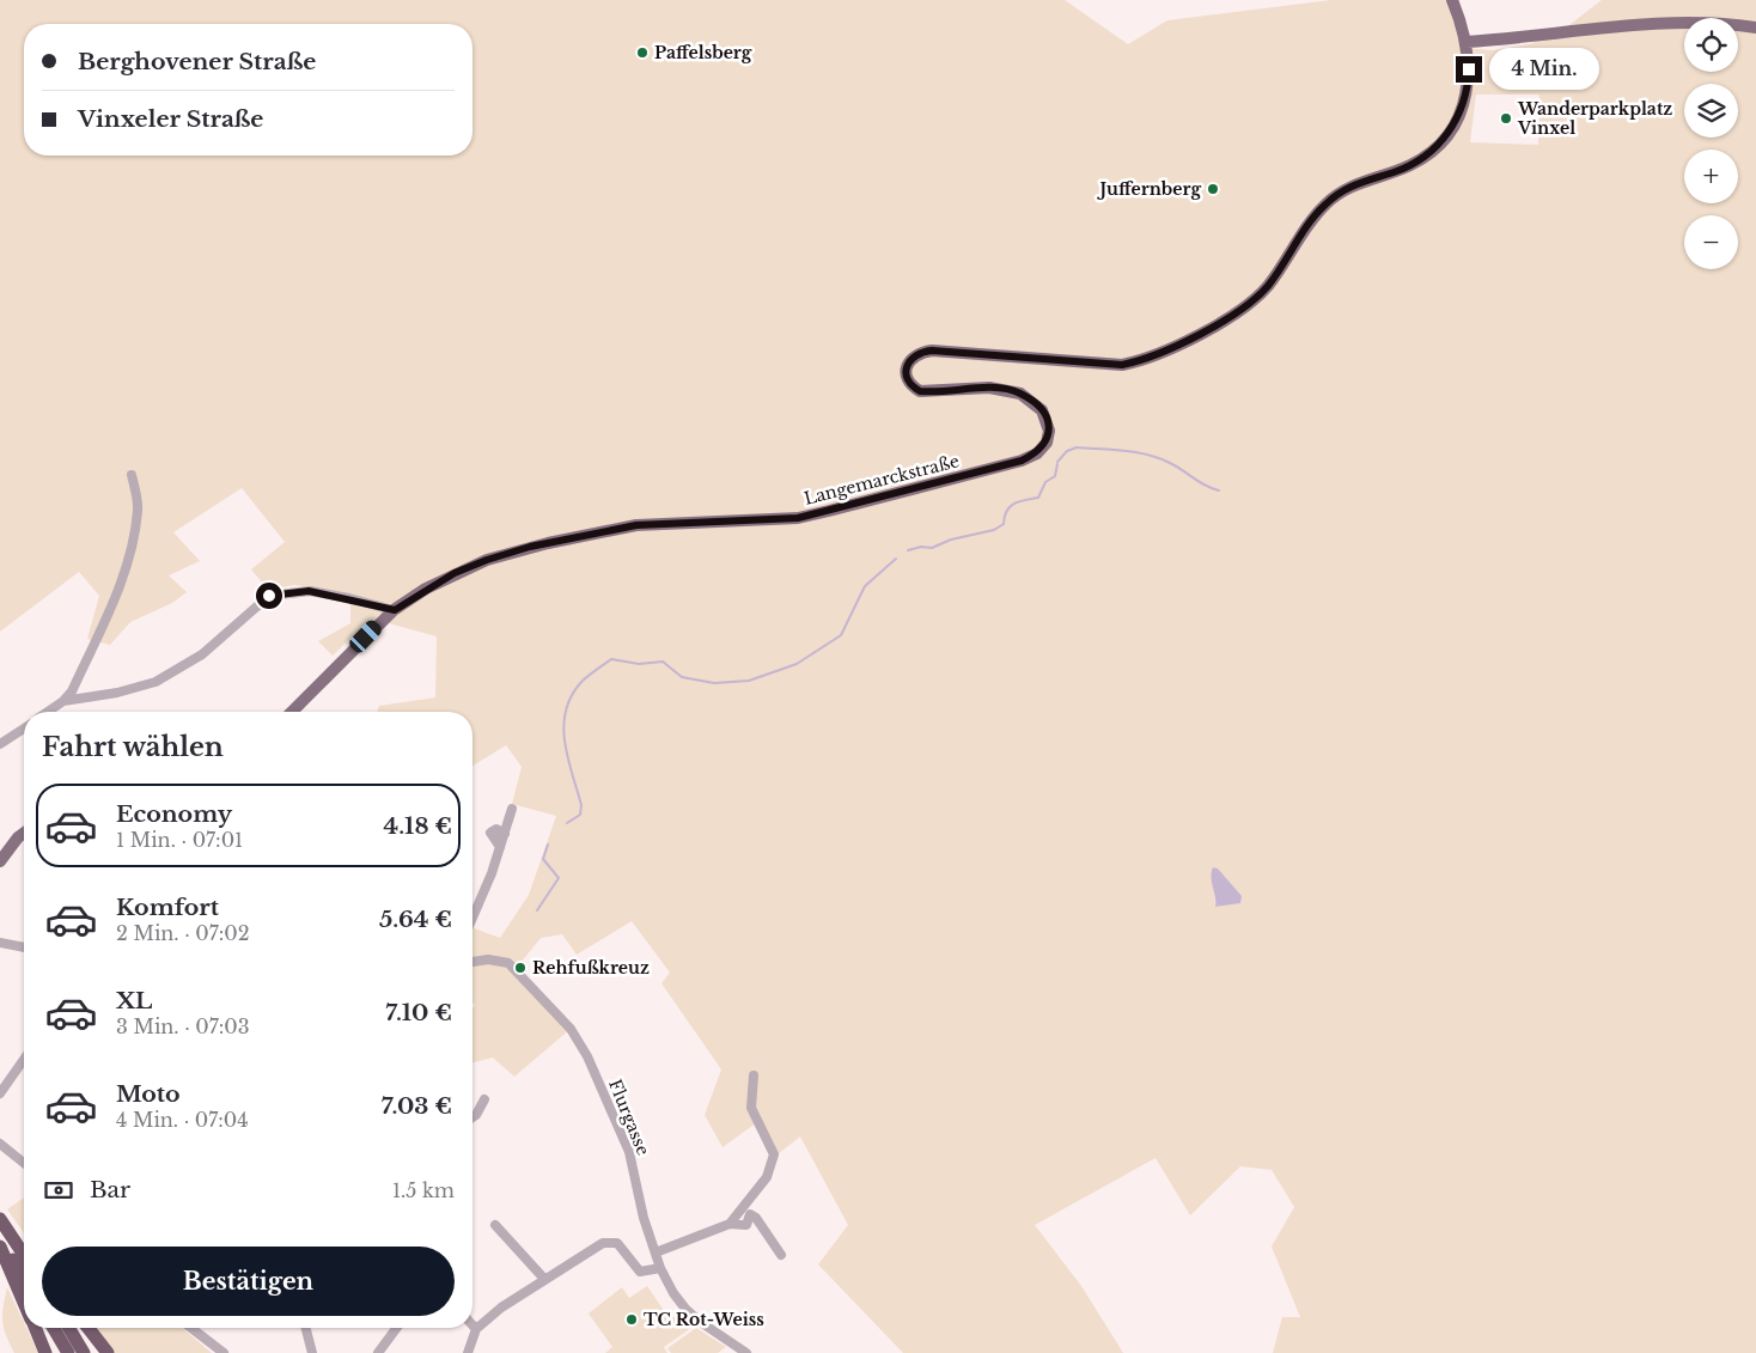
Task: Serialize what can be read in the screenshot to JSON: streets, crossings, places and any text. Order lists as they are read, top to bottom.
{
  "streets": {
    "main road": ["Langemarckstraße"],
    "street": ["Flurgasse"]
  },
  "places": [
    "Paffelsberg",
    "Wanderparkplatz Vinxel",
    "Juffernberg",
    "Rehfußkreuz",
    "TC Rot-Weiss"
  ],
  "page": {
    "map_buttons": ["+", "−"],
    "banner": ["Berghovener Straße", "Vinxeler Straße"],
    "bubble": "4 Min.",
    "heading": "Fahrt wählen",
    "list": [
      {
        "name": "Economy",
        "note": "1 Min. · 07:01",
        "value": "4.18 €"
      },
      {
        "name": "Komfort",
        "note": "2 Min. · 07:02",
        "value": "5.64 €"
      },
      {
        "name": "XL",
        "note": "3 Min. · 07:03",
        "value": "7.10 €"
      },
      {
        "name": "Moto",
        "note": "4 Min. · 07:04",
        "value": "7.03 €"
      }
    ],
    "pay": ["Bar", "1.5 km"],
    "buttons": "Bestätigen"
  }
}
